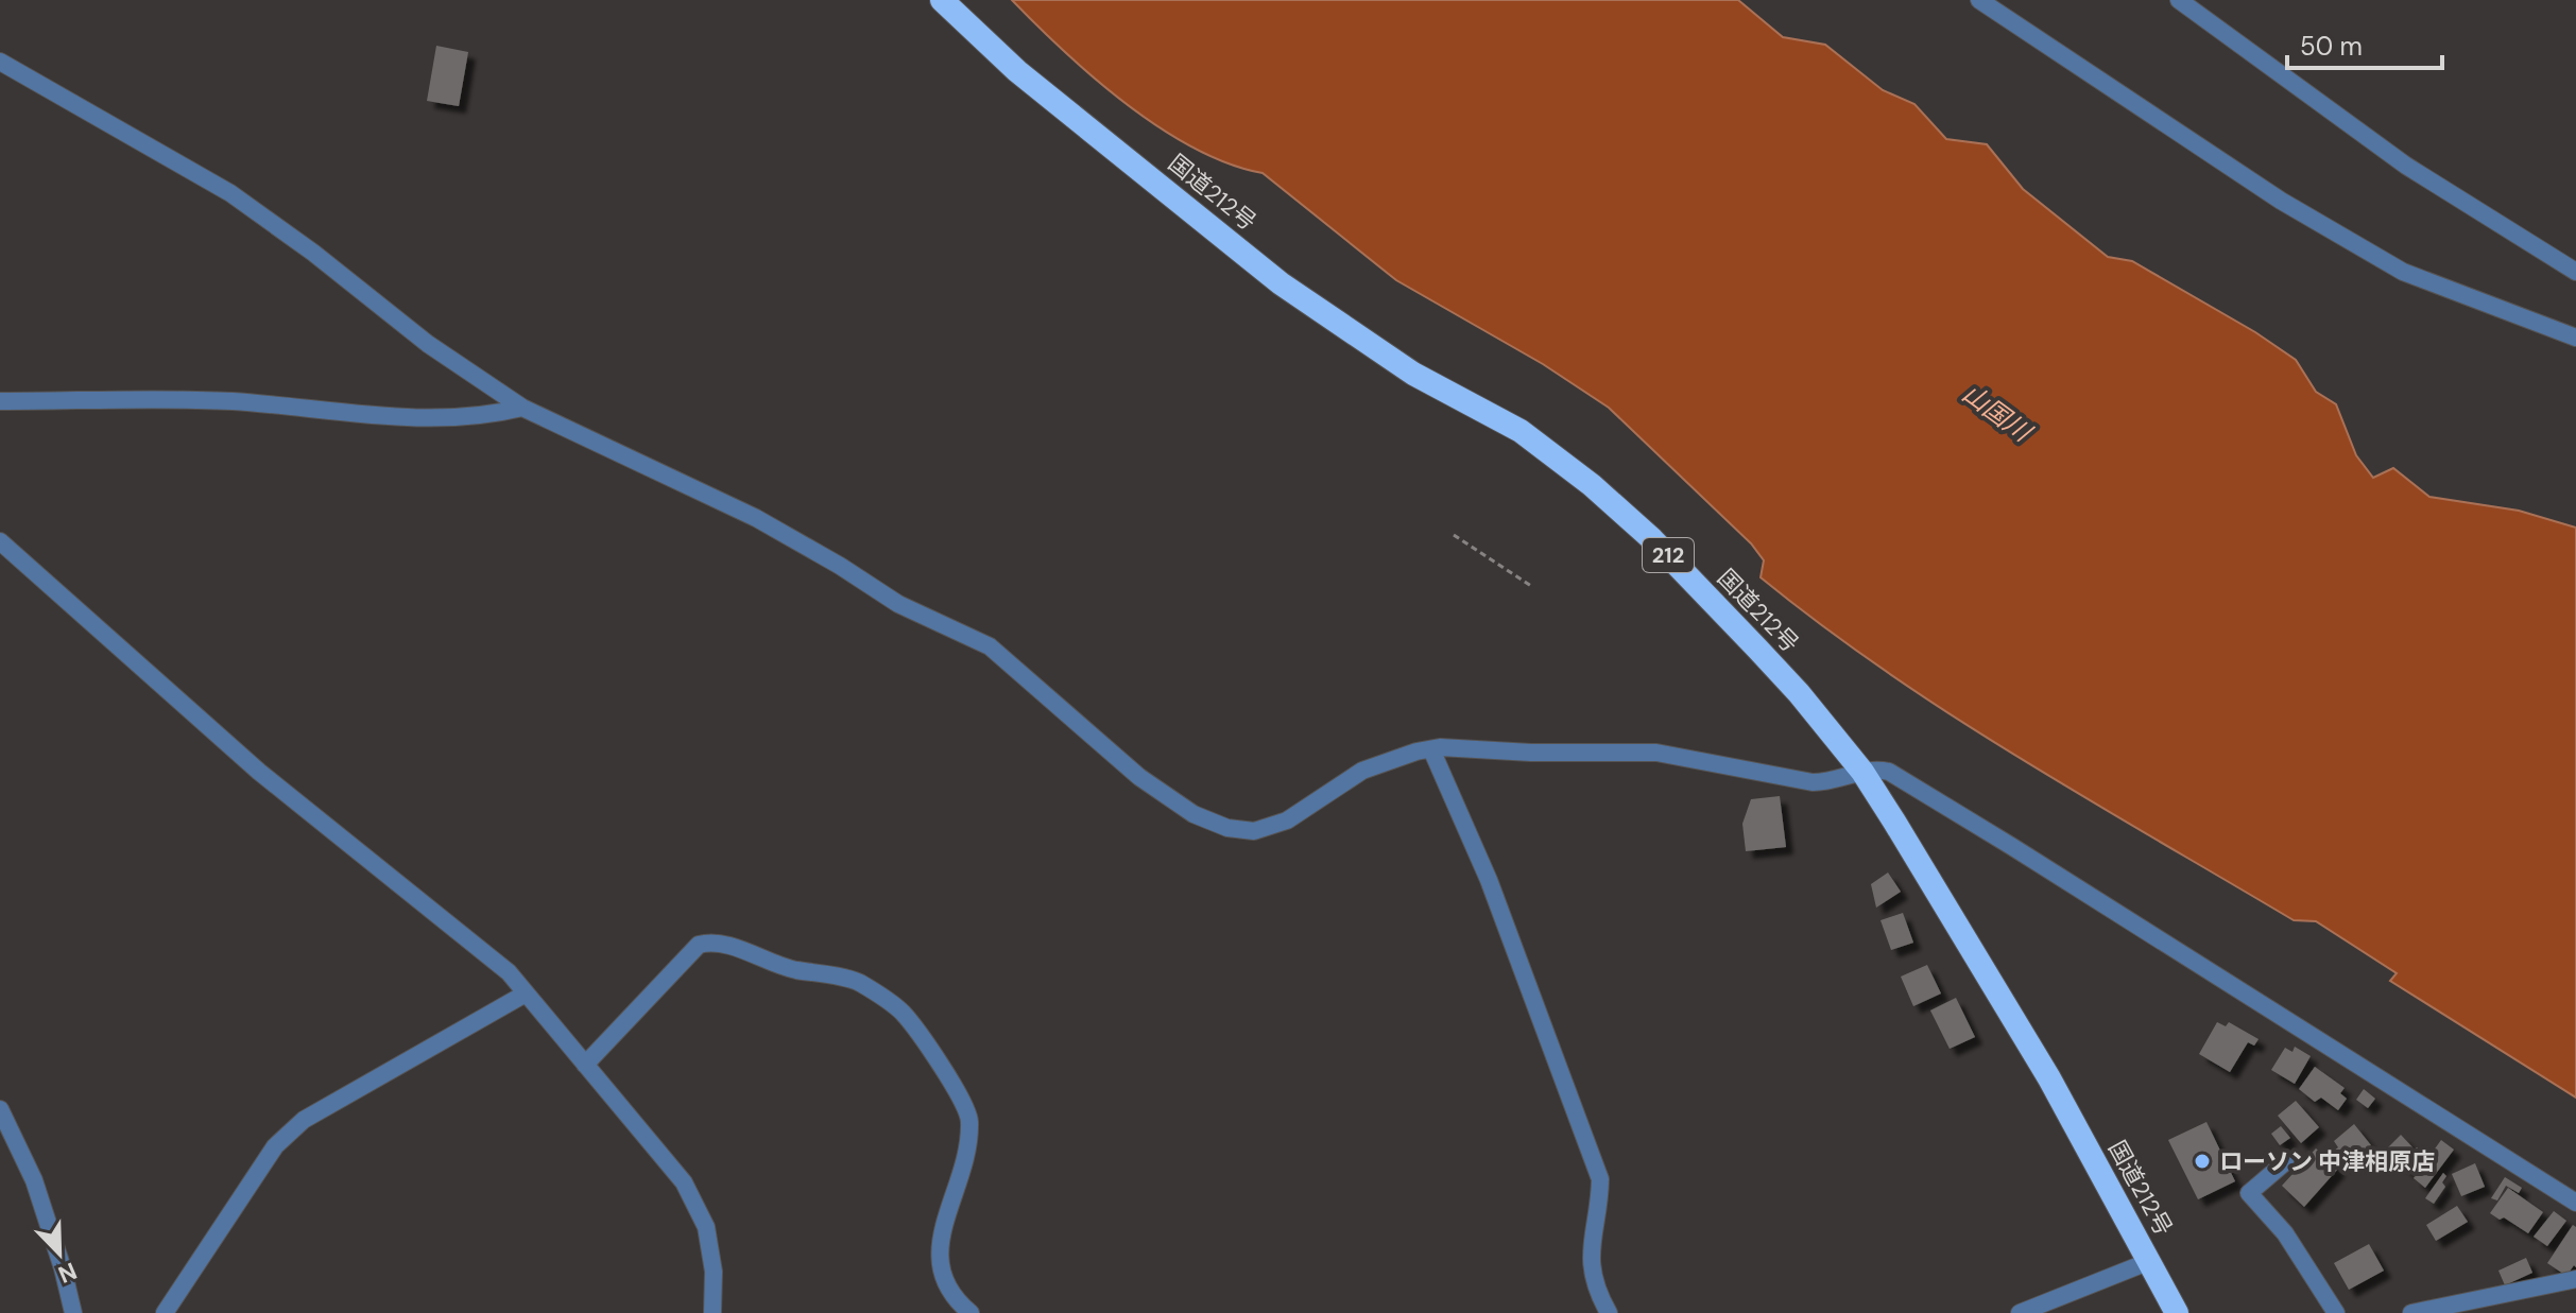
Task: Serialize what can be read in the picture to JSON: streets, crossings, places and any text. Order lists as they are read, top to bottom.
{
  "streets": {
    "highway": ["国道212号", "212"]
  },
  "water": ["山国川"],
  "places": ["ローソン 中津相原店"],
  "scale_bar": "50 m",
  "north": "bottom right"
}
